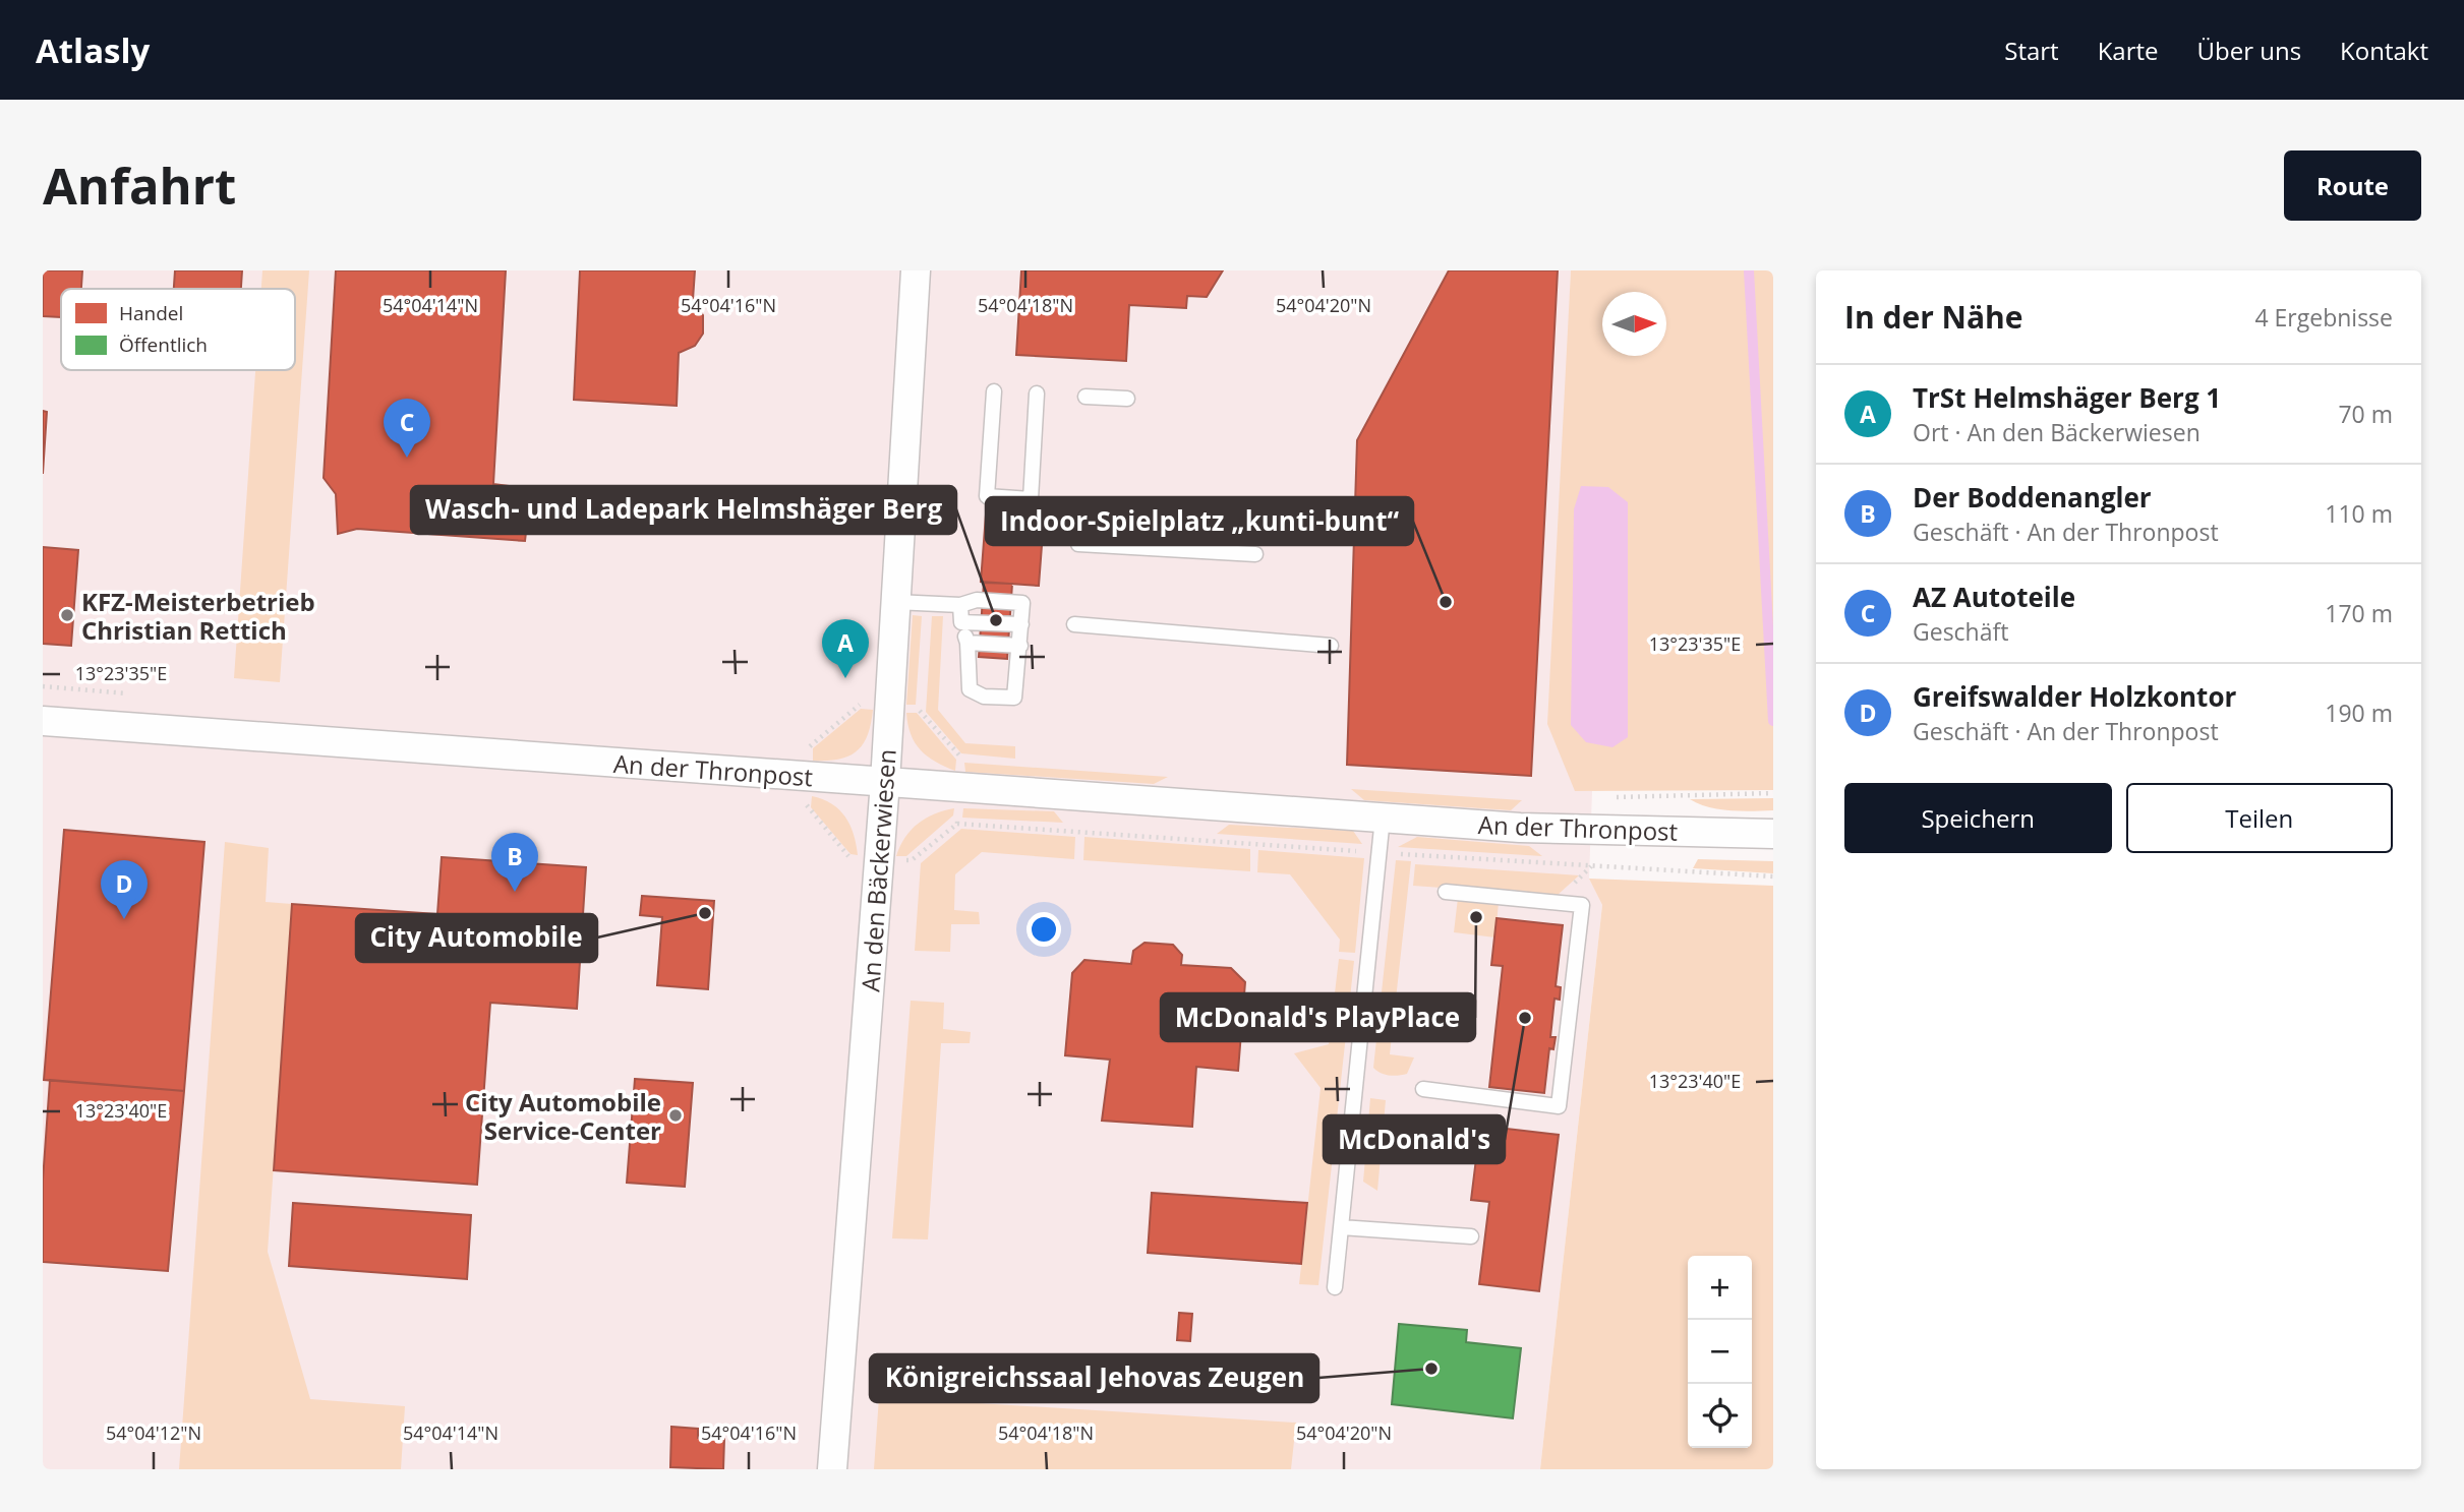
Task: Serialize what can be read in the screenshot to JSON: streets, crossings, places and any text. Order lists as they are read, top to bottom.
{
  "streets": {
    "street": ["An der Thronpost", "An den Bäckerwiesen"]
  },
  "crossings": [
    ["An der Thronpost", "An den Bäckerwiesen"]
  ],
  "places": [
    "Indoor-Spielplatz „kunti-bunt“",
    "KFZ-Meisterbetrieb Christian Rettich",
    "Wasch- und Ladepark Helmshäger Berg",
    "City Automobile",
    "McDonald's PlayPlace",
    "McDonald's",
    "City Automobile Service-Center",
    "Königreichssaal Jehovas Zeugen"
  ],
  "legend": ["Handel", "Öffentlich"],
  "north": "right",
  "page": {
    "header": "Atlasly",
    "nav": [
      "Start",
      "Karte",
      "Über uns",
      "Kontakt"
    ],
    "buttons": [
      "Route",
      ["Speichern", "Teilen"]
    ],
    "title": "Anfahrt",
    "heading": ["In der Nähe", "4 Ergebnisse"],
    "list": [
      {
        "mark": "A",
        "name": "TrSt Helmshäger Berg 1",
        "note": "Ort · An den Bäckerwiesen",
        "value": "70 m"
      },
      {
        "mark": "B",
        "name": "Der Boddenangler",
        "note": "Geschäft · An der Thronpost",
        "value": "110 m"
      },
      {
        "mark": "C",
        "name": "AZ Autoteile",
        "note": "Geschäft",
        "value": "170 m"
      },
      {
        "mark": "D",
        "name": "Greifswalder Holzkontor",
        "note": "Geschäft · An der Thronpost",
        "value": "190 m"
      }
    ],
    "pins": [
      "C",
      "A",
      "B",
      "D"
    ],
    "map_buttons": ["+", "−"]
  },
  "coordinates": [
    "54°04'14\"N",
    "54°04'16\"N",
    "54°04'18\"N",
    "54°04'20\"N",
    "13°23'35\"E",
    "13°23'40\"E",
    "54°04'12\"N"
  ]
}
